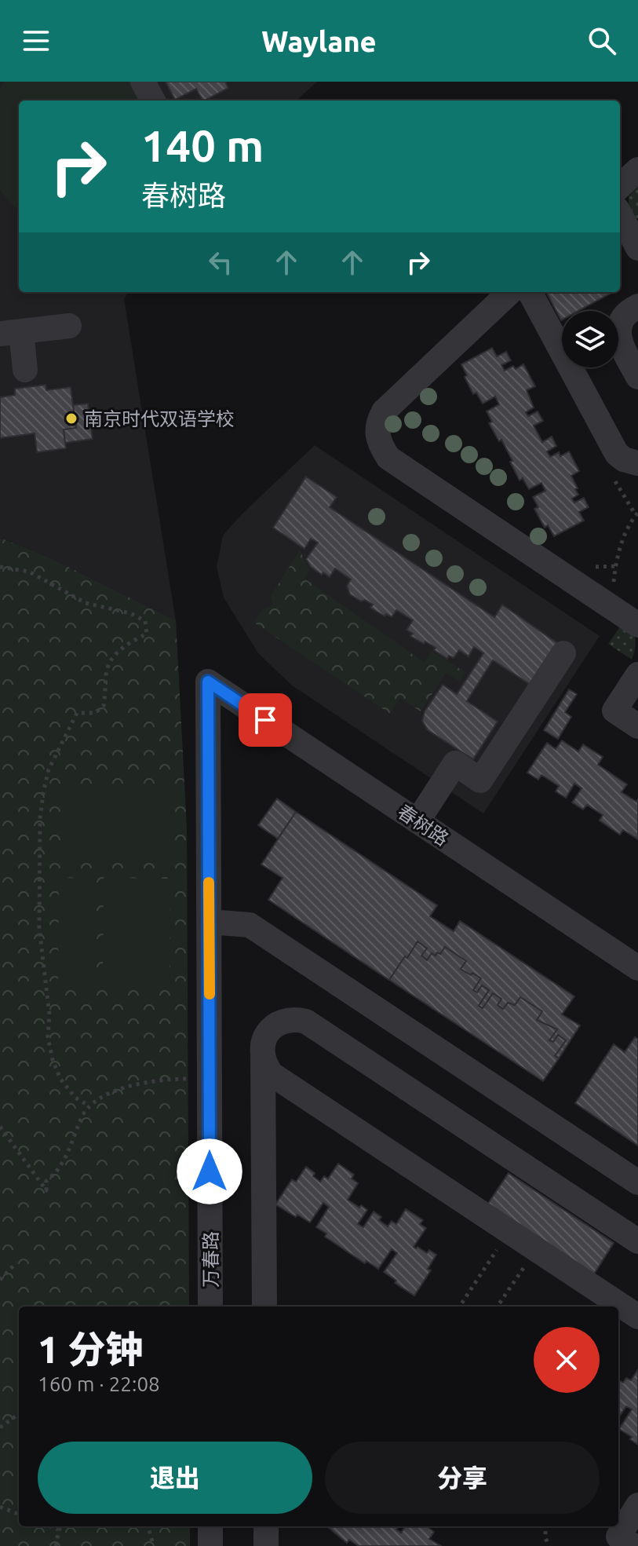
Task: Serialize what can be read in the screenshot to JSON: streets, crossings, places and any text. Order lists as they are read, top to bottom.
{
  "streets": {
    "street": ["春树路", "万春路"]
  },
  "crossings": [
    ["春树路", "万春路"]
  ],
  "places": ["南京时代双语学校"],
  "page": {
    "header": "Waylane",
    "turn": ["140 m", "春树路"],
    "heading": ["1 分钟", "160 m · 22:08"],
    "buttons": ["退出", "分享"]
  }
}
